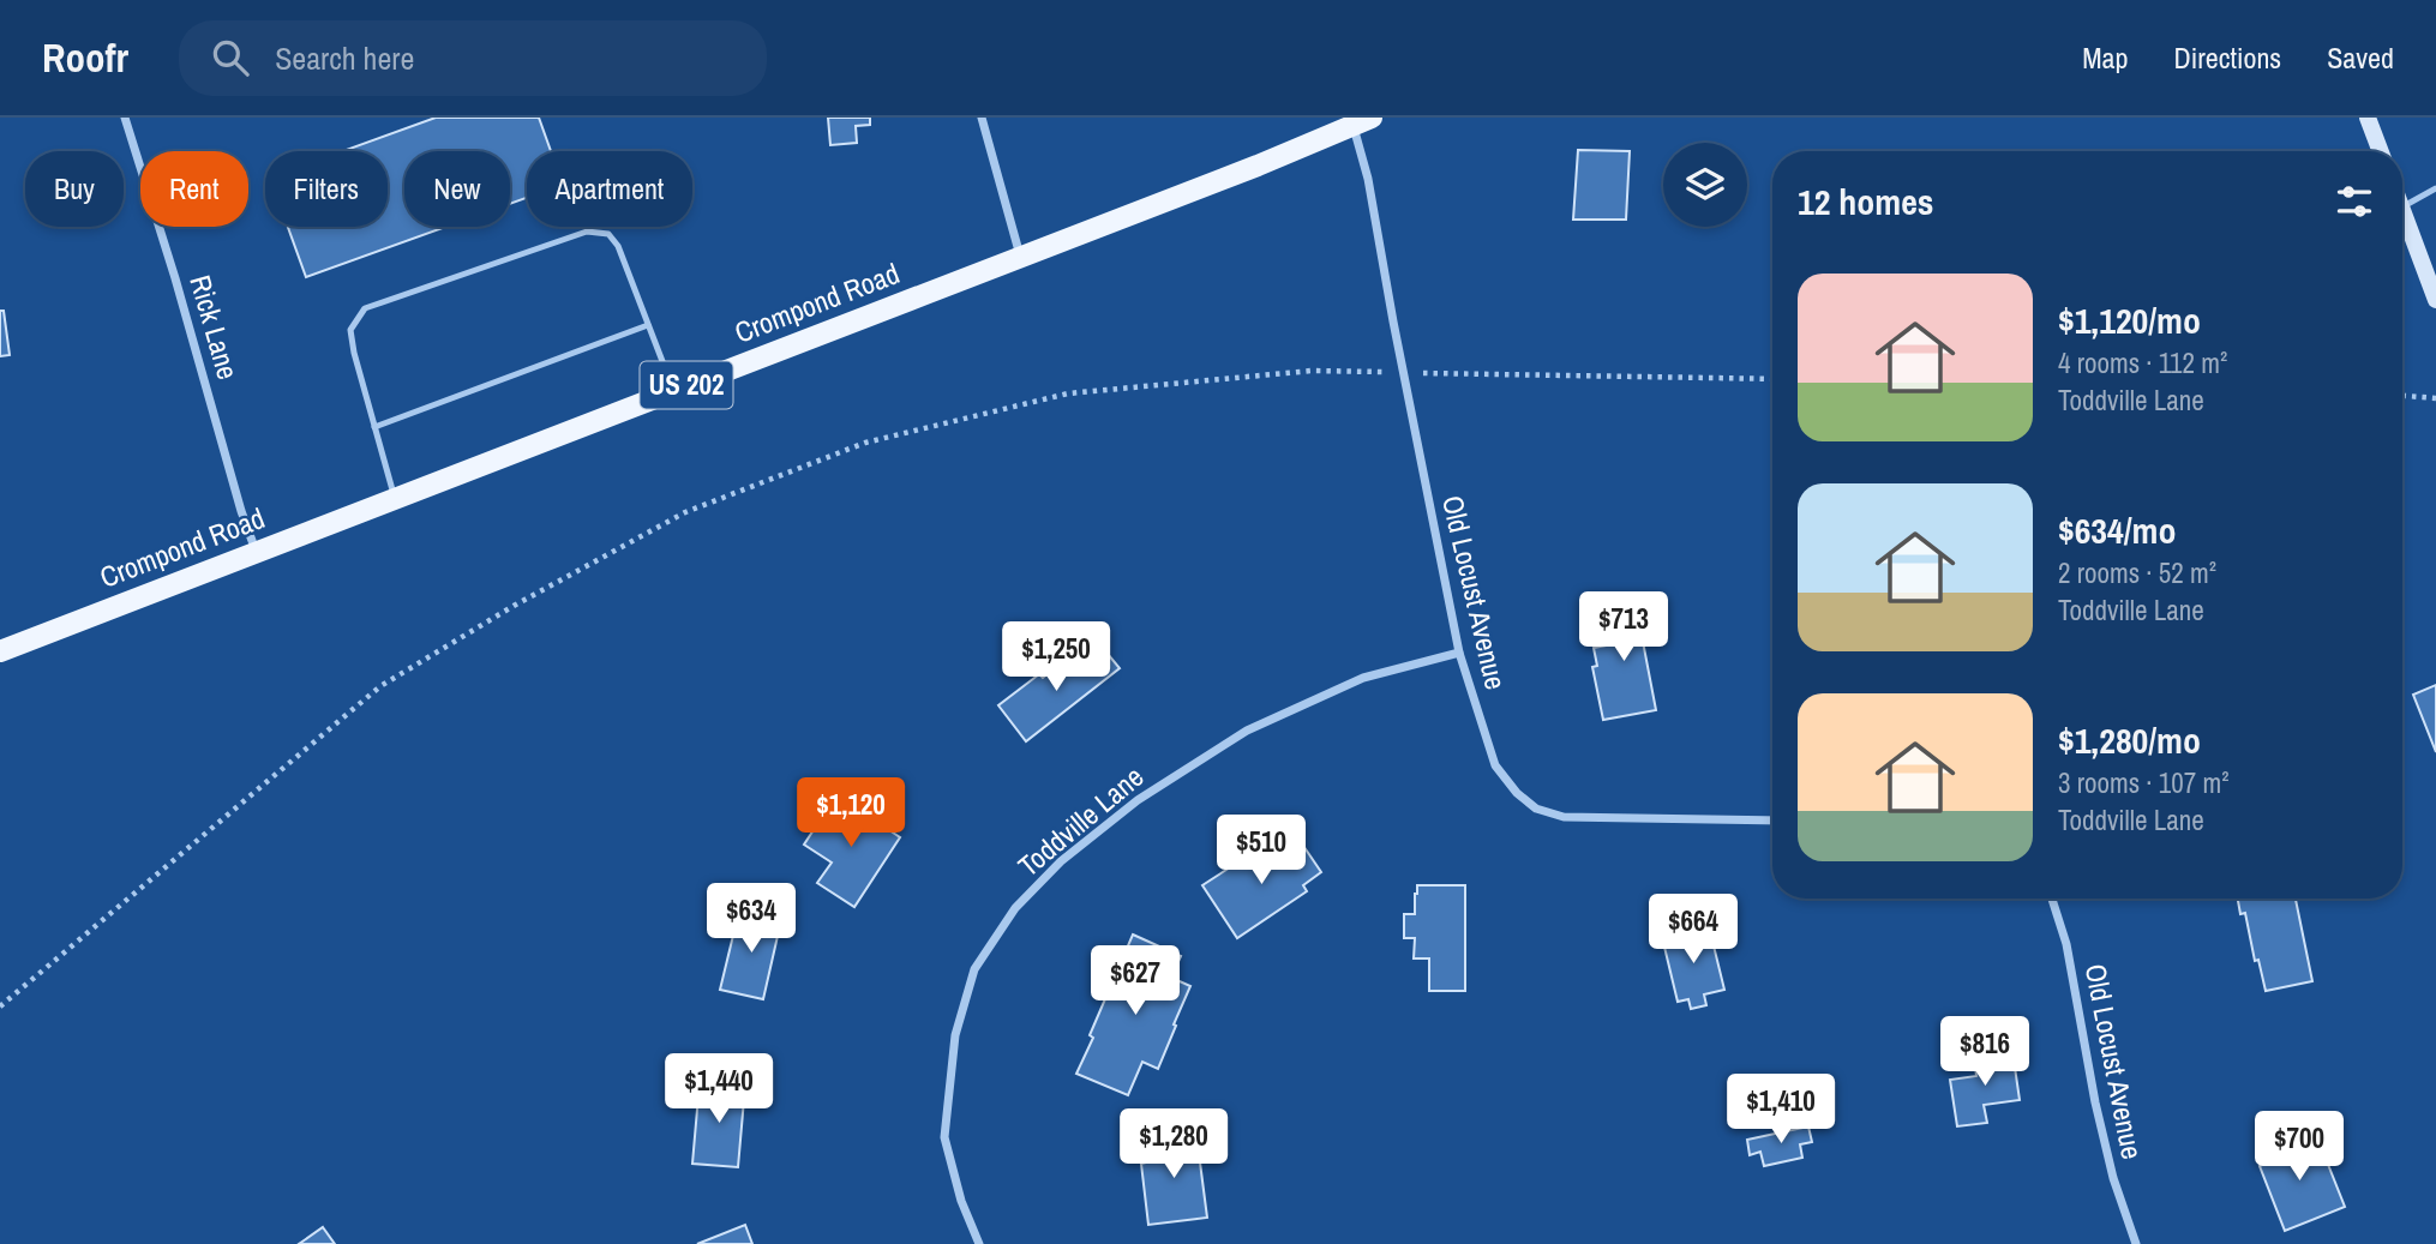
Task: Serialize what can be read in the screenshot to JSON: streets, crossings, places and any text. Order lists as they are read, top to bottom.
{
  "streets": {
    "main road": ["Crompond Road", "US 202"],
    "street": ["Rick Lane", "Old Locust Avenue", "Toddville Lane"]
  },
  "crossings": [
    ["Crompond Road", "Rick Lane"],
    ["Crompond Road", "Old Locust Avenue"],
    ["Old Locust Avenue", "Toddville Lane"]
  ],
  "page": {
    "header": "Roofr",
    "search": "Search here",
    "nav": ["Map", "Directions", "Saved"],
    "chip": [
      "Buy",
      "Rent",
      "Filters",
      "New",
      "Apartment"
    ],
    "heading": "12 homes",
    "list": [
      {
        "name": "$1,120/mo",
        "note": "4 rooms · 112 m² · Toddville Lane"
      },
      {
        "name": "$634/mo",
        "note": "2 rooms · 52 m² · Toddville Lane"
      },
      {
        "name": "$1,280/mo",
        "note": "3 rooms · 107 m² · Toddville Lane"
      }
    ],
    "price": [
      "$713",
      "$1,250",
      "$1,120",
      "$510",
      "$634",
      "$664",
      "$627",
      "$816",
      "$1,440",
      "$1,410",
      "$1,280",
      "$700"
    ]
  }
}
